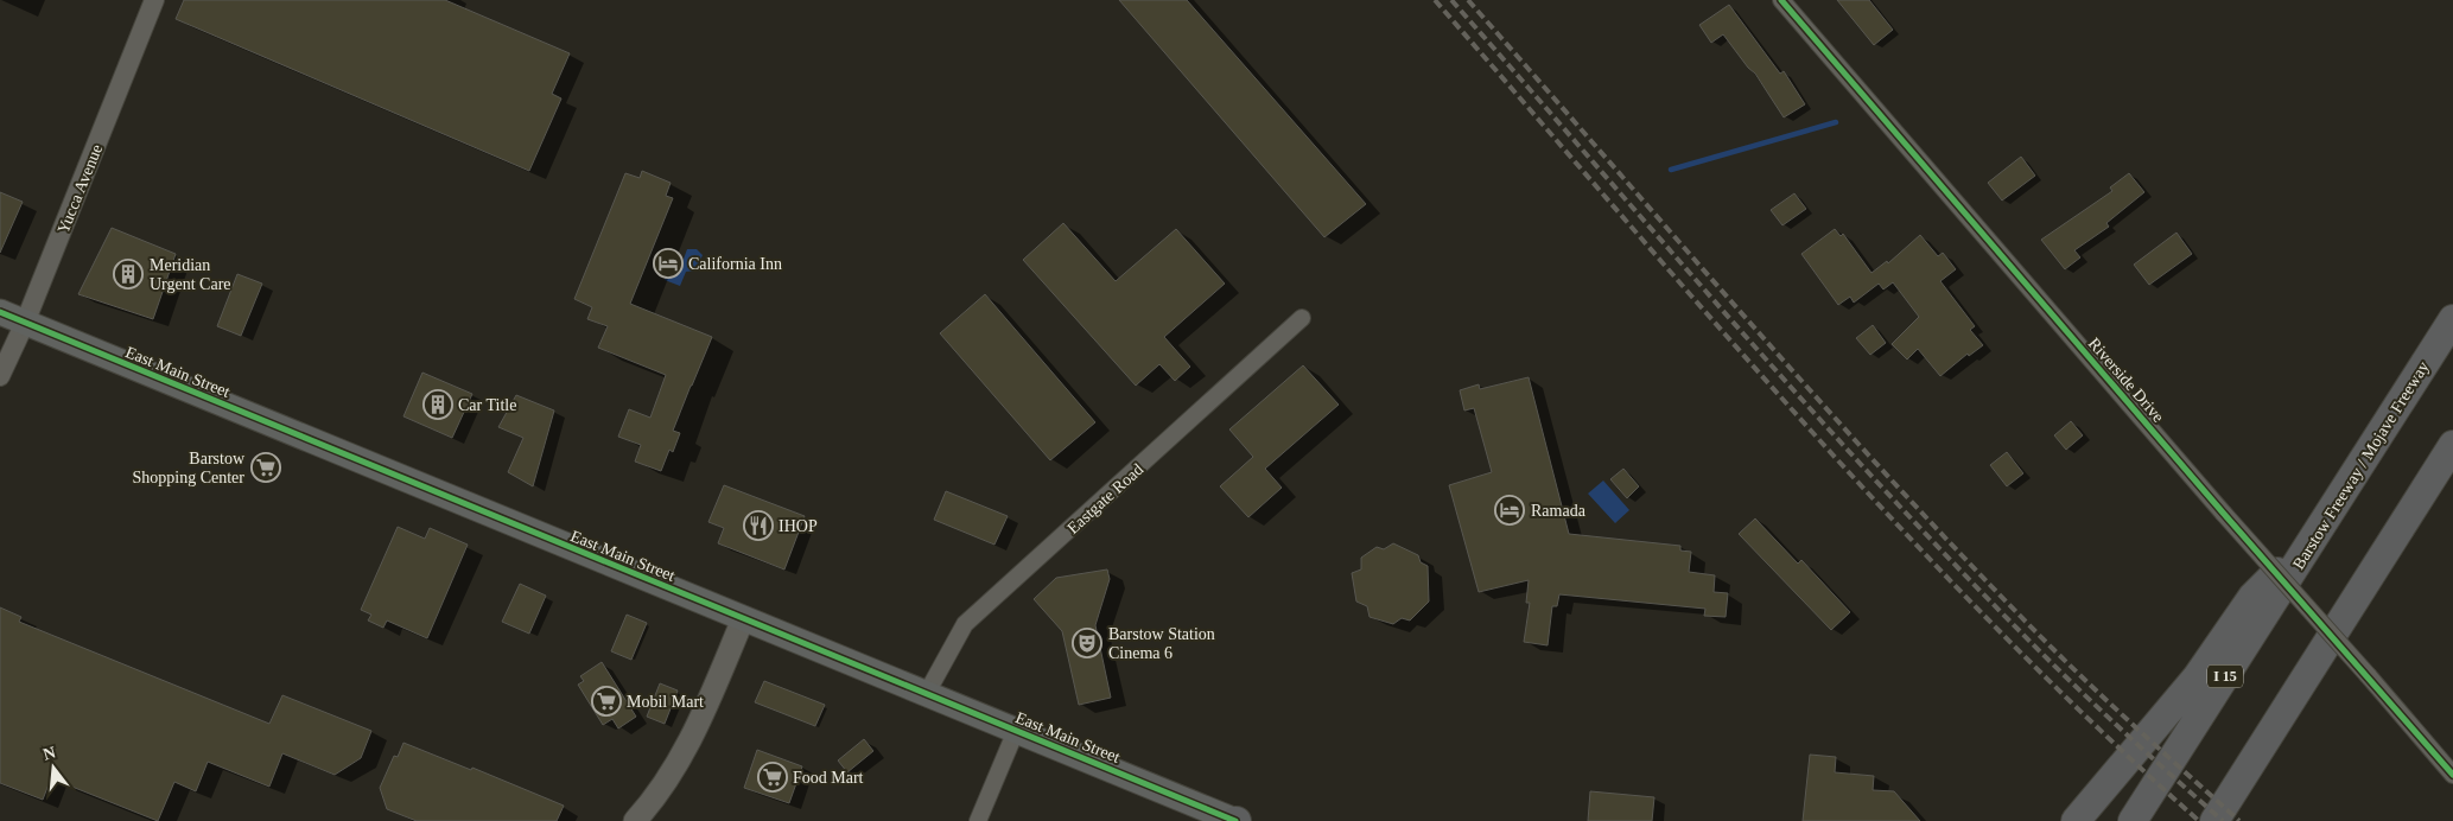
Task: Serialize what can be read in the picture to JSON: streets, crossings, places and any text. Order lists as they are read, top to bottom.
{
  "streets": {
    "highway": ["Barstow Freeway / Mojave Freeway", "I 15"],
    "main road": ["East Main Street"],
    "street": ["Yucca Avenue", "Riverside Drive", "Eastgate Road"]
  },
  "crossings": [
    ["Yucca Avenue", "East Main Street"],
    ["East Main Street", "Eastgate Road"]
  ],
  "places": {
    "hotel": ["California Inn", "Ramada"],
    "building": ["Meridian Urgent Care", "Car Title"],
    "supermarket": ["Barstow Shopping Center", "Mobil Mart", "Food Mart"],
    "restaurant": ["IHOP"],
    "theatre": ["Barstow Station Cinema 6"]
  },
  "north": "top"
}
